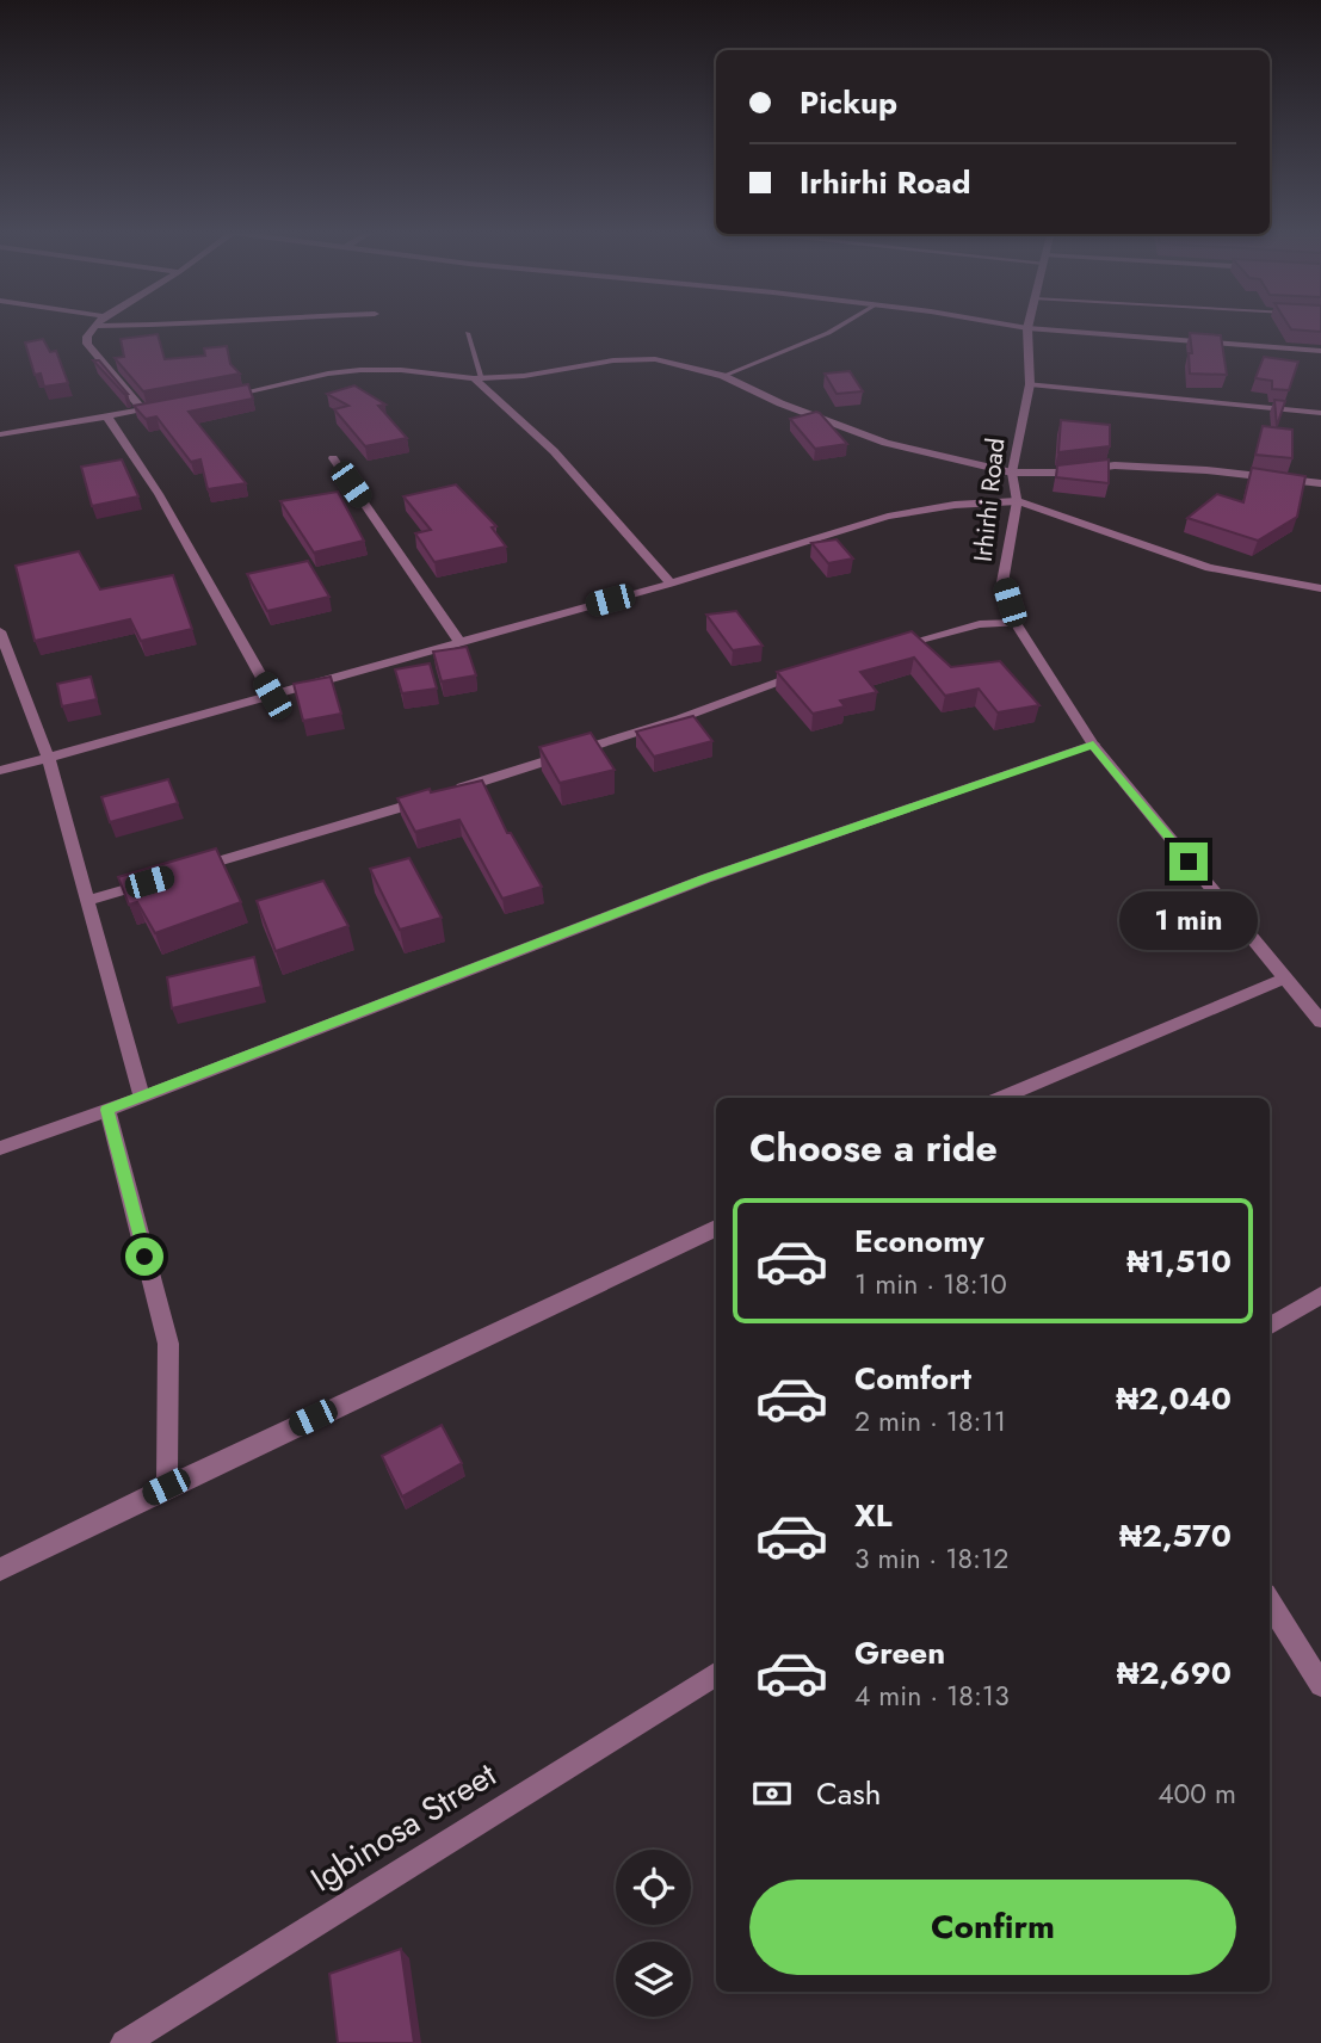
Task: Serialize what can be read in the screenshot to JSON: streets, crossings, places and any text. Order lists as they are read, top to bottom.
{
  "streets": {
    "street": ["Irhirhi Road", "Igbinosa Street"]
  },
  "page": {
    "banner": ["Pickup", "Irhirhi Road"],
    "bubble": "1 min",
    "heading": "Choose a ride",
    "list": [
      {
        "name": "Economy",
        "note": "1 min · 18:10",
        "value": "₦1,510"
      },
      {
        "name": "Comfort",
        "note": "2 min · 18:11",
        "value": "₦2,040"
      },
      {
        "name": "XL",
        "note": "3 min · 18:12",
        "value": "₦2,570"
      },
      {
        "name": "Green",
        "note": "4 min · 18:13",
        "value": "₦2,690"
      }
    ],
    "pay": ["Cash", "400 m"],
    "buttons": "Confirm"
  }
}
